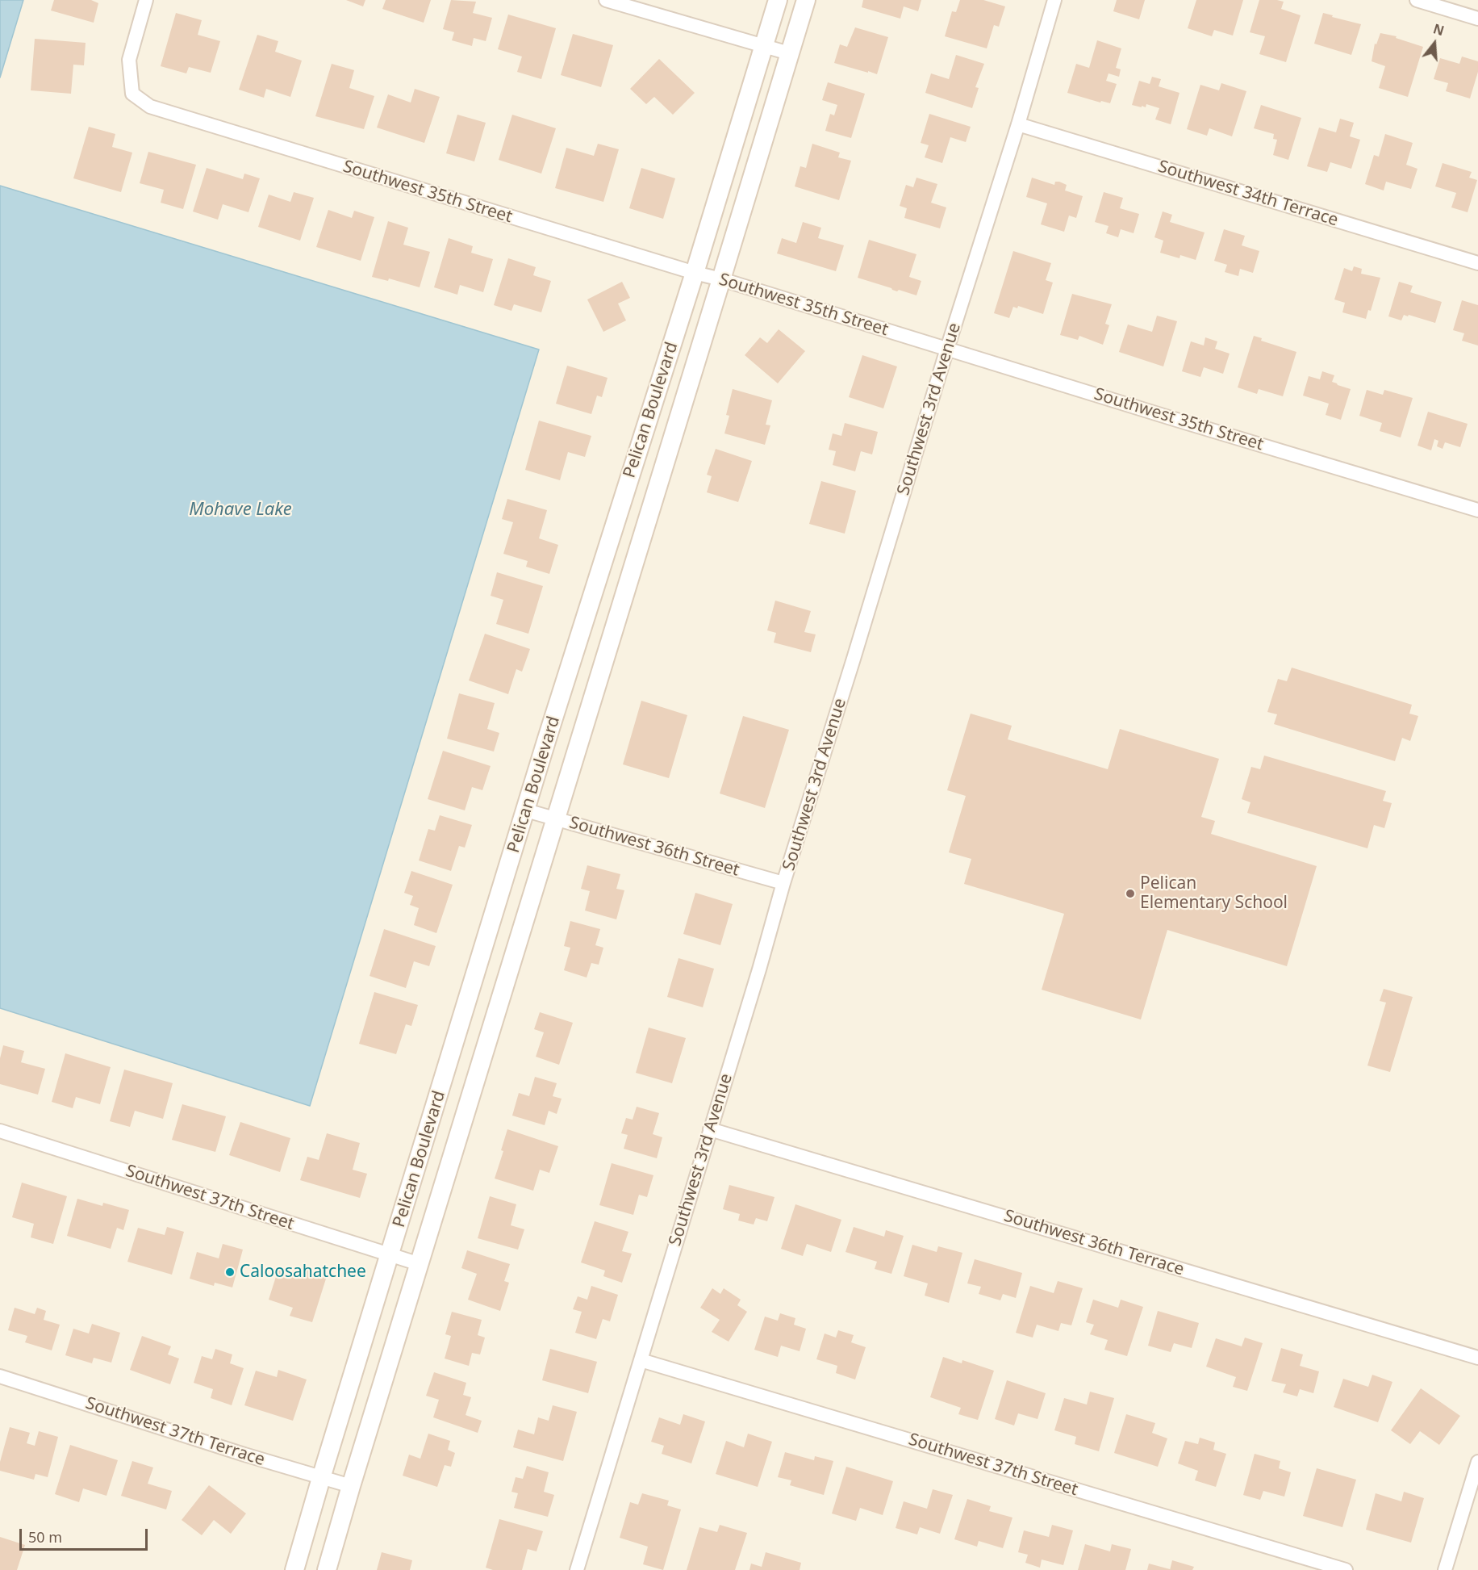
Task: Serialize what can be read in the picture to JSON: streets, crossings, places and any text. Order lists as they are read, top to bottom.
{
  "streets": {
    "street": [
      "Southwest 35th Street",
      "Southwest 34th Terrace",
      "Southwest 3rd Avenue",
      "Pelican Boulevard",
      "Southwest 36th Street",
      "Southwest 37th Street",
      "Southwest 36th Terrace",
      "Southwest 37th Terrace"
    ]
  },
  "crossings": [
    ["Southwest 35th Street", "Southwest 3rd Avenue"],
    ["Southwest 35th Street", "Pelican Boulevard"],
    ["Southwest 34th Terrace", "Southwest 3rd Avenue"],
    ["Southwest 3rd Avenue", "Southwest 36th Street"],
    ["Southwest 3rd Avenue", "Southwest 37th Street"],
    ["Southwest 3rd Avenue", "Southwest 36th Terrace"],
    ["Pelican Boulevard", "Southwest 36th Street"],
    ["Pelican Boulevard", "Southwest 37th Street"],
    ["Pelican Boulevard", "Southwest 37th Terrace"]
  ],
  "water": ["Mohave Lake"],
  "places": ["Pelican Elementary School", "Caloosahatchee"],
  "scale_bar": "50 m",
  "north": "top"
}
